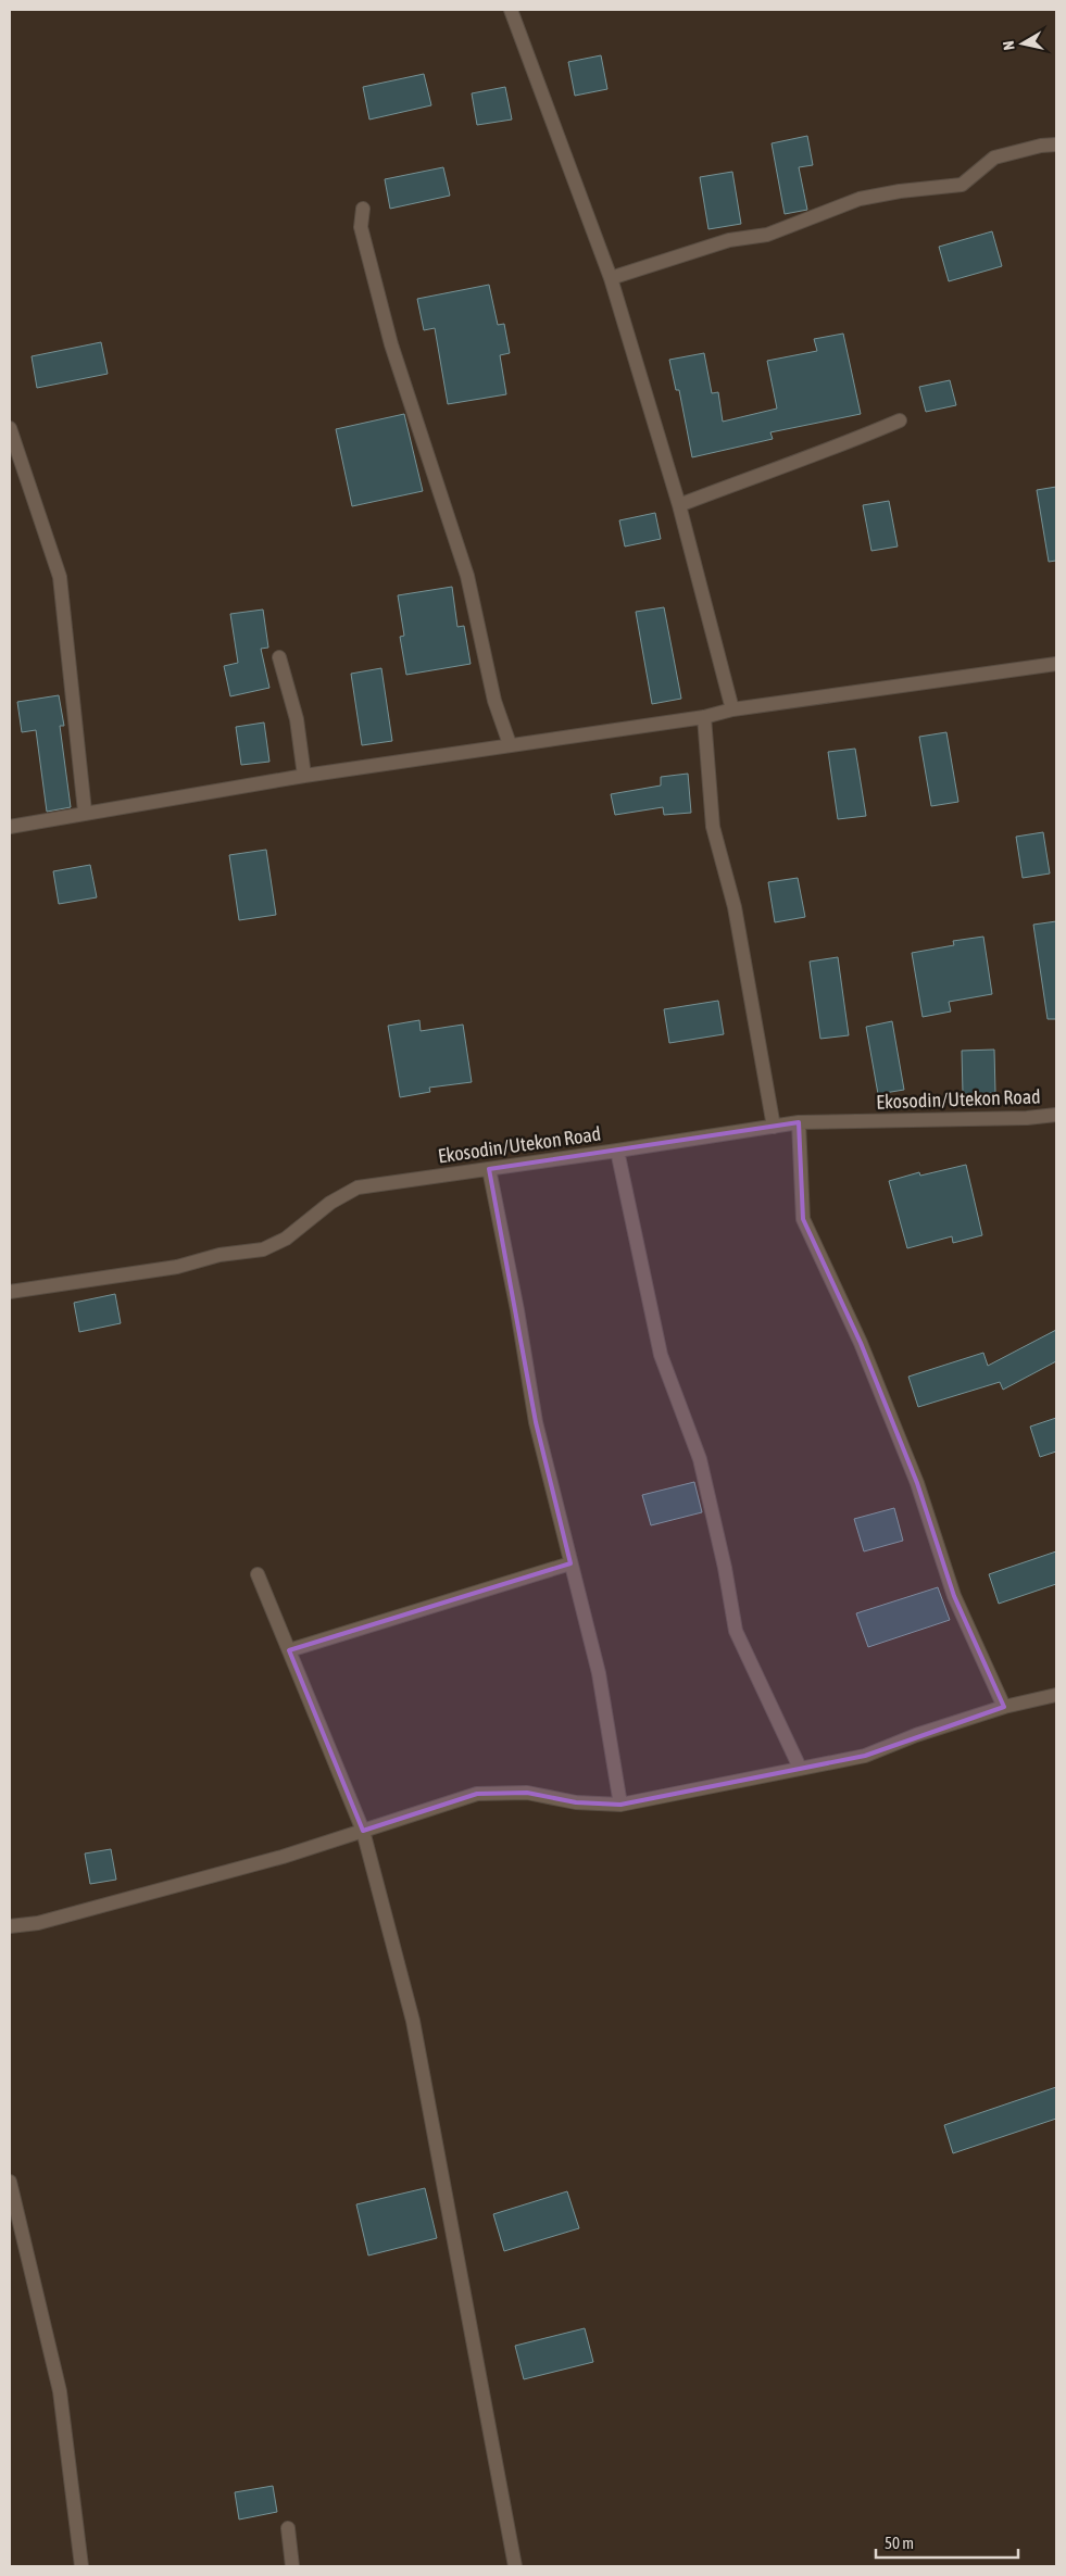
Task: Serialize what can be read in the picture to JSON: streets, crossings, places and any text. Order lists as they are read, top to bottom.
{
  "streets": {
    "street": ["Ekosodin/Utekon Road"]
  },
  "scale_bar": "50 m",
  "north": "left"
}
